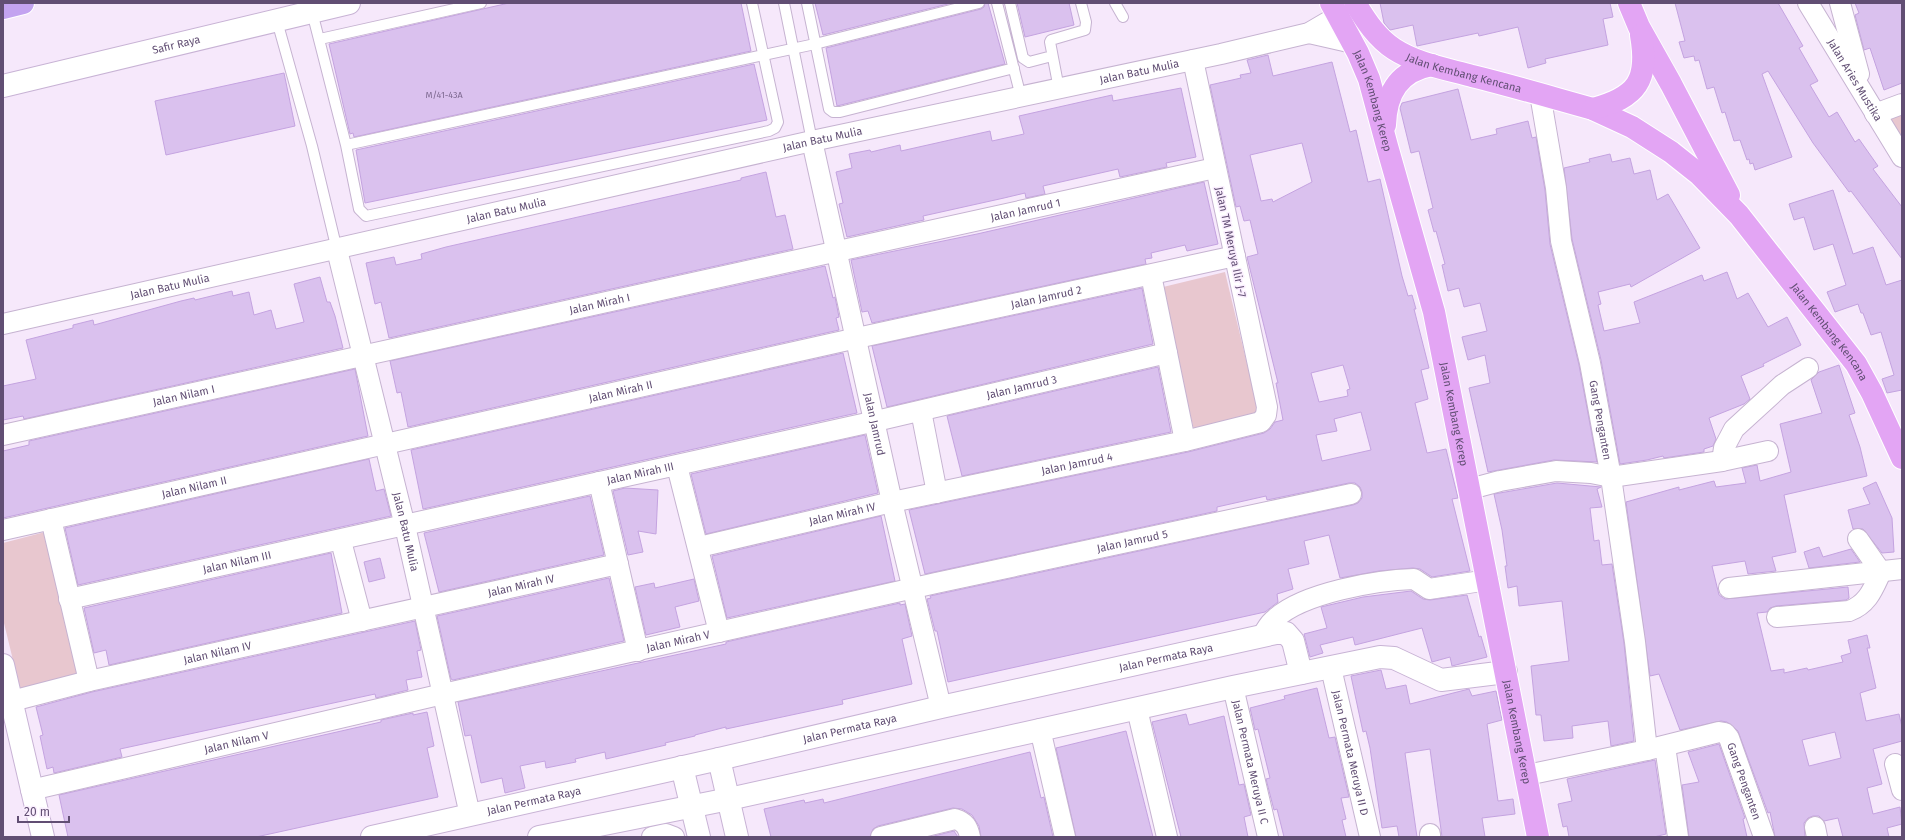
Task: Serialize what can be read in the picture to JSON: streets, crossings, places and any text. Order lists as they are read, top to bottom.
{
  "streets": {
    "main road": ["Jalan Kembang Kencana", "Jalan Kembang Kerep"],
    "street": [
      "Safir Raya",
      "Jalan Batu Mulia",
      "Jalan Aries Mustika",
      "Jalan Jamrud 1",
      "Jalan TM Meruya Ilir J-7",
      "Jalan Jamrud 2",
      "Jalan Mirah I",
      "Jalan Jamrud 3",
      "Jalan Mirah II",
      "Jalan Nilam I",
      "Gang Penganten",
      "Jalan Jamrud",
      "Jalan Jamrud 4",
      "Jalan Mirah III",
      "Jalan Nilam II",
      "Jalan Mirah IV",
      "Jalan Jamrud 5",
      "Jalan Nilam III",
      "Jalan Mirah V",
      "Jalan Nilam IV",
      "Jalan Permata Raya",
      "Jalan Nilam V",
      "Jalan Permata Meruya II D",
      "Jalan Permata Meruya II C"
    ]
  },
  "crossings": [
    ["Safir Raya", "Jalan Batu Mulia"],
    ["Jalan Batu Mulia", "Jalan Kembang Kerep"],
    ["Jalan Batu Mulia", "Jalan TM Meruya Ilir J-7"],
    ["Jalan Batu Mulia", "Jalan Mirah I"],
    ["Jalan Batu Mulia", "Jalan Mirah II"],
    ["Jalan Batu Mulia", "Jalan Nilam I"],
    ["Jalan Batu Mulia", "Jalan Jamrud"],
    ["Jalan Batu Mulia", "Jalan Mirah III"],
    ["Jalan Batu Mulia", "Jalan Nilam II"],
    ["Jalan Batu Mulia", "Jalan Mirah IV"],
    ["Jalan Batu Mulia", "Jalan Nilam III"],
    ["Jalan Batu Mulia", "Jalan Mirah V"],
    ["Jalan Batu Mulia", "Jalan Nilam IV"],
    ["Jalan Batu Mulia", "Jalan Permata Raya"],
    ["Jalan Batu Mulia", "Jalan Nilam V"],
    ["Jalan Kembang Kencana", "Gang Penganten"],
    ["Jalan Kembang Kerep", "Gang Penganten"],
    ["Jalan Jamrud 1", "Jalan TM Meruya Ilir J-7"],
    ["Jalan Jamrud 1", "Jalan Mirah I"],
    ["Jalan Jamrud 1", "Jalan Jamrud"],
    ["Jalan TM Meruya Ilir J-7", "Jalan Jamrud 2"],
    ["Jalan TM Meruya Ilir J-7", "Jalan Jamrud 4"],
    ["Jalan Jamrud 2", "Jalan Mirah II"],
    ["Jalan Jamrud 2", "Jalan Jamrud"],
    ["Jalan Mirah I", "Jalan Nilam I"],
    ["Jalan Mirah I", "Jalan Jamrud"],
    ["Jalan Jamrud 3", "Jalan Jamrud"],
    ["Jalan Jamrud 3", "Jalan Mirah III"],
    ["Jalan Mirah II", "Jalan Jamrud"],
    ["Jalan Mirah II", "Jalan Nilam II"],
    ["Jalan Jamrud", "Jalan Jamrud 4"],
    ["Jalan Jamrud", "Jalan Mirah III"],
    ["Jalan Jamrud", "Jalan Mirah IV"],
    ["Jalan Jamrud", "Jalan Jamrud 5"],
    ["Jalan Jamrud", "Jalan Mirah V"],
    ["Jalan Jamrud", "Jalan Permata Raya"],
    ["Jalan Jamrud 4", "Jalan Mirah IV"],
    ["Jalan Mirah III", "Jalan Nilam III"],
    ["Jalan Mirah IV", "Jalan Nilam IV"],
    ["Jalan Jamrud 5", "Jalan Mirah V"],
    ["Jalan Mirah V", "Jalan Nilam V"]
  ],
  "house_numbers": ["M/41-43A"],
  "scale_bar": "20 m"
}
